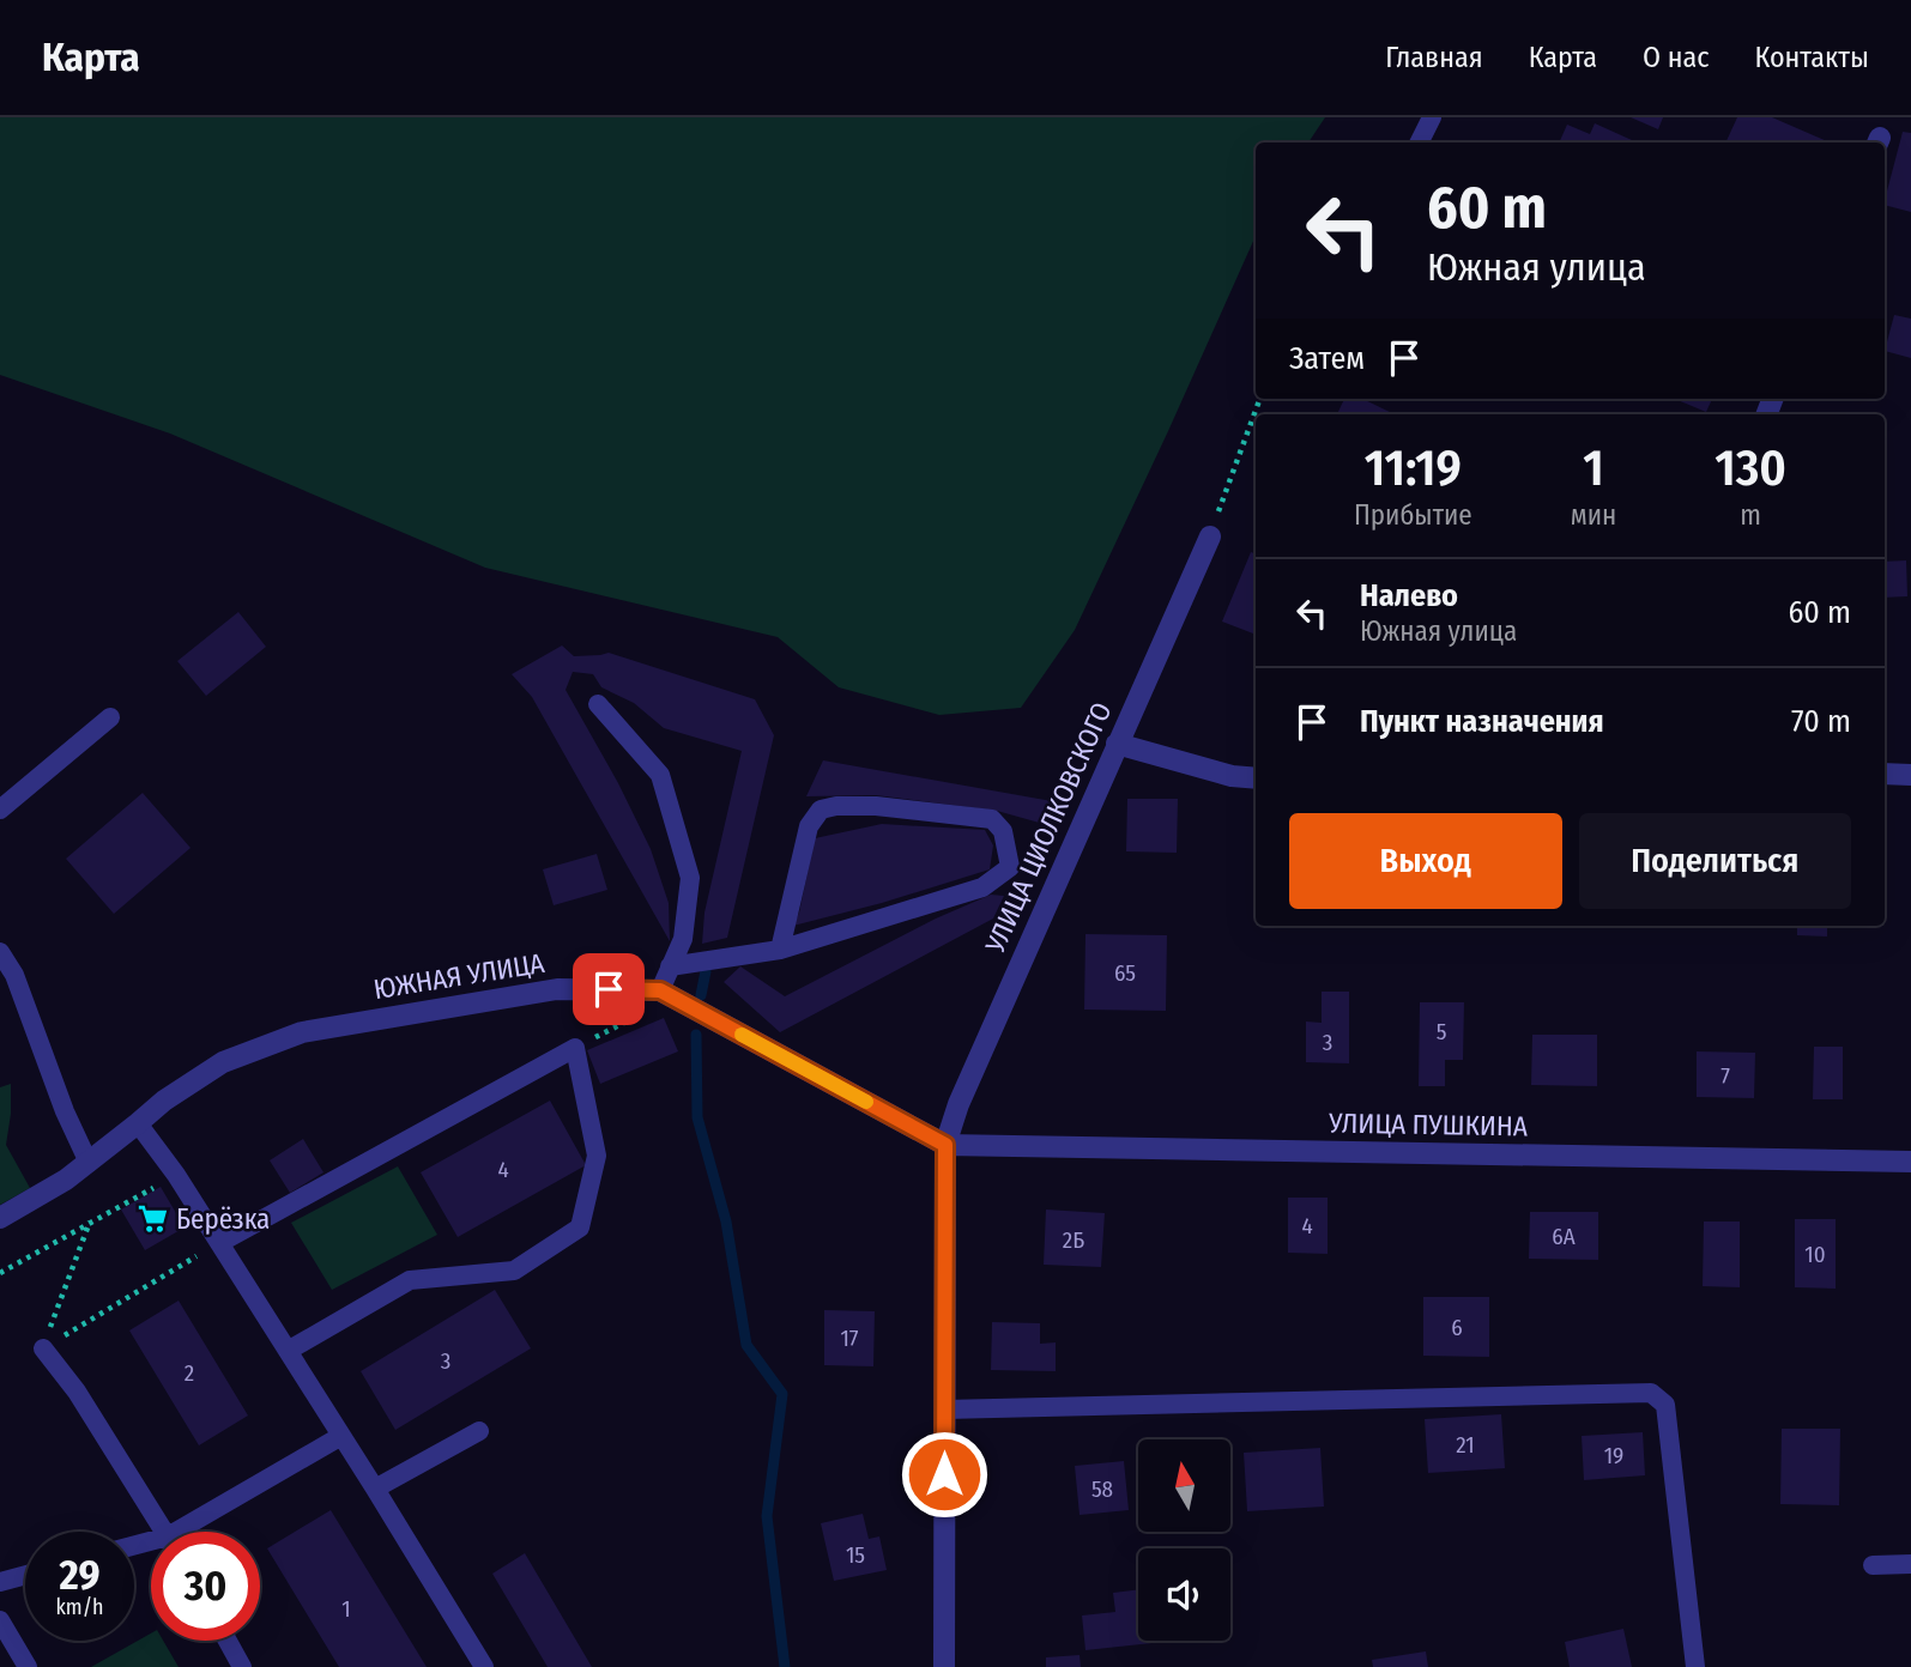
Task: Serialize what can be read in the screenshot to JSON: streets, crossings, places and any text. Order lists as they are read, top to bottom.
{
  "streets": {
    "street": ["УЛИЦА ЦИОЛКОВСКОГО", "ЮЖНАЯ УЛИЦА", "УЛИЦА ПУШКИНА"]
  },
  "crossings": [
    ["УЛИЦА ЦИОЛКОВСКОГО", "ЮЖНАЯ УЛИЦА"],
    ["УЛИЦА ЦИОЛКОВСКОГО", "УЛИЦА ПУШКИНА"],
    ["ЮЖНАЯ УЛИЦА", "УЛИЦА ПУШКИНА"]
  ],
  "places": {
    "supermarket": ["Берёзка"]
  },
  "house_numbers": [
    "65",
    "5",
    "3",
    "7",
    "4",
    "4",
    "6А",
    "2Б",
    "10",
    "6",
    "17",
    "3",
    "2",
    "21",
    "19",
    "58",
    "15",
    "1"
  ],
  "north": "top",
  "page": {
    "header": "Карта",
    "nav": [
      "Главная",
      "Карта",
      "О нас",
      "Контакты"
    ],
    "turn": ["60 m", "Южная улица"],
    "then": "Затем",
    "eta": [
      "11:19",
      "Прибытие",
      "1",
      "мин",
      "130",
      "m"
    ],
    "list": [
      {
        "name": "Налево",
        "note": "Южная улица",
        "value": "60 m"
      },
      {
        "name": "Пункт назначения",
        "value": "70 m"
      }
    ],
    "buttons": ["Выход", "Поделиться"],
    "speed": "29 km/h",
    "limit": "30"
  }
}
